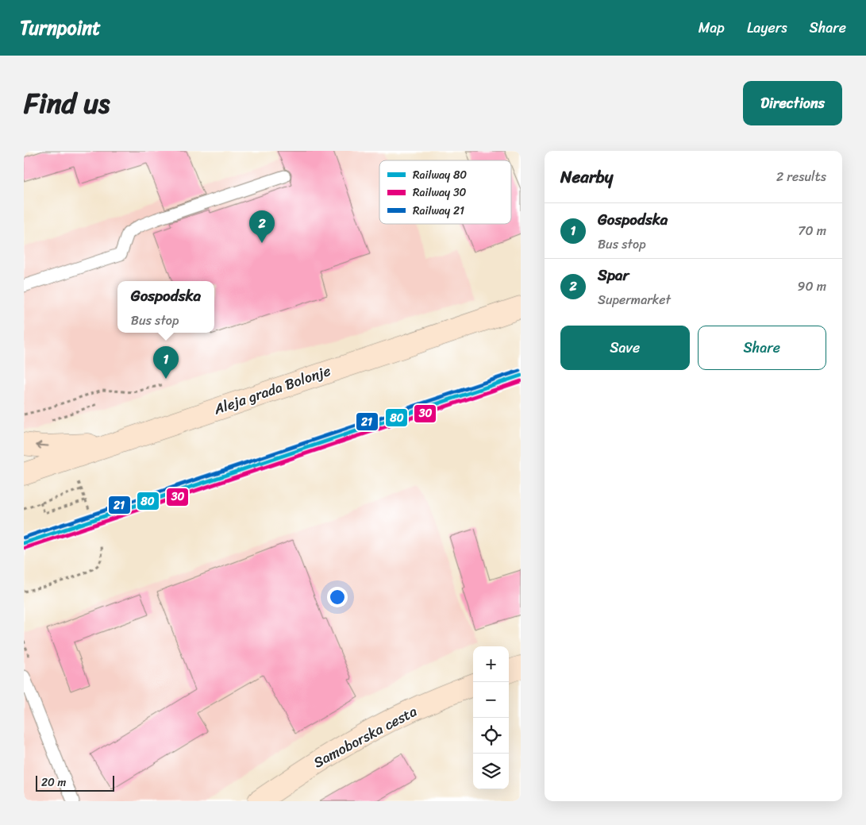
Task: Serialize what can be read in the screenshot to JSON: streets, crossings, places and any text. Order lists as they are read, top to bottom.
{
  "streets": {
    "main road": ["Aleja grada Bolonje", "Samoborska cesta"]
  },
  "lines": ["rail line 21", "rail line 80", "rail line 30"],
  "legend": ["Railway 80", "Railway 30", "Railway 21"],
  "scale_bar": "20 m",
  "page": {
    "header": "Turnpoint",
    "nav": ["Map", "Layers", "Share"],
    "title": "Find us",
    "buttons": [
      "Directions",
      ["Save", "Share"]
    ],
    "heading": ["Nearby", "2 results"],
    "list": [
      {
        "mark": "1",
        "name": "Gospodska",
        "note": "Bus stop",
        "value": "70 m"
      },
      {
        "mark": "2",
        "name": "Spar",
        "note": "Supermarket",
        "value": "90 m"
      }
    ],
    "pins": ["2", "1"],
    "popup": ["Gospodska", "Bus stop"],
    "map_buttons": ["+", "−"],
    "scale": "20 m"
  }
}
